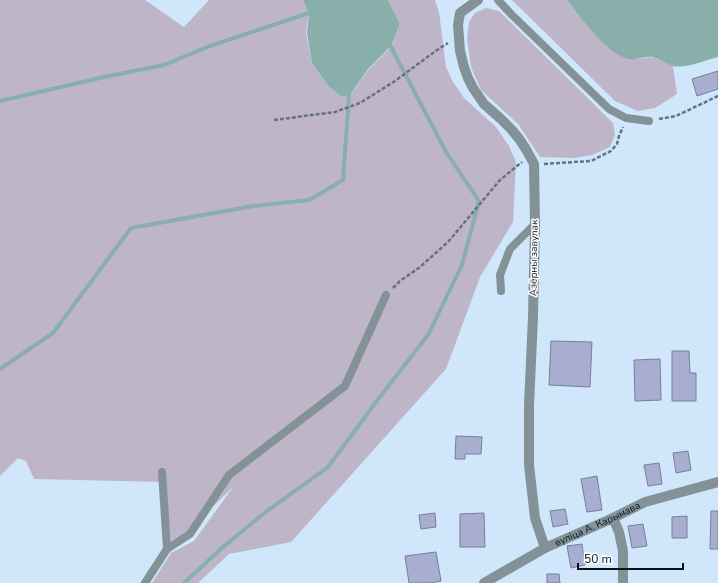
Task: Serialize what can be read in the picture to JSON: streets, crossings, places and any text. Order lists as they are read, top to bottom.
{
  "streets": {
    "street": ["Азёрны завулак", "вуліца А. Карымава"]
  },
  "crossings": [
    ["Азёрны завулак", "вуліца А. Карымава"]
  ],
  "scale_bar": "50 m"
}
